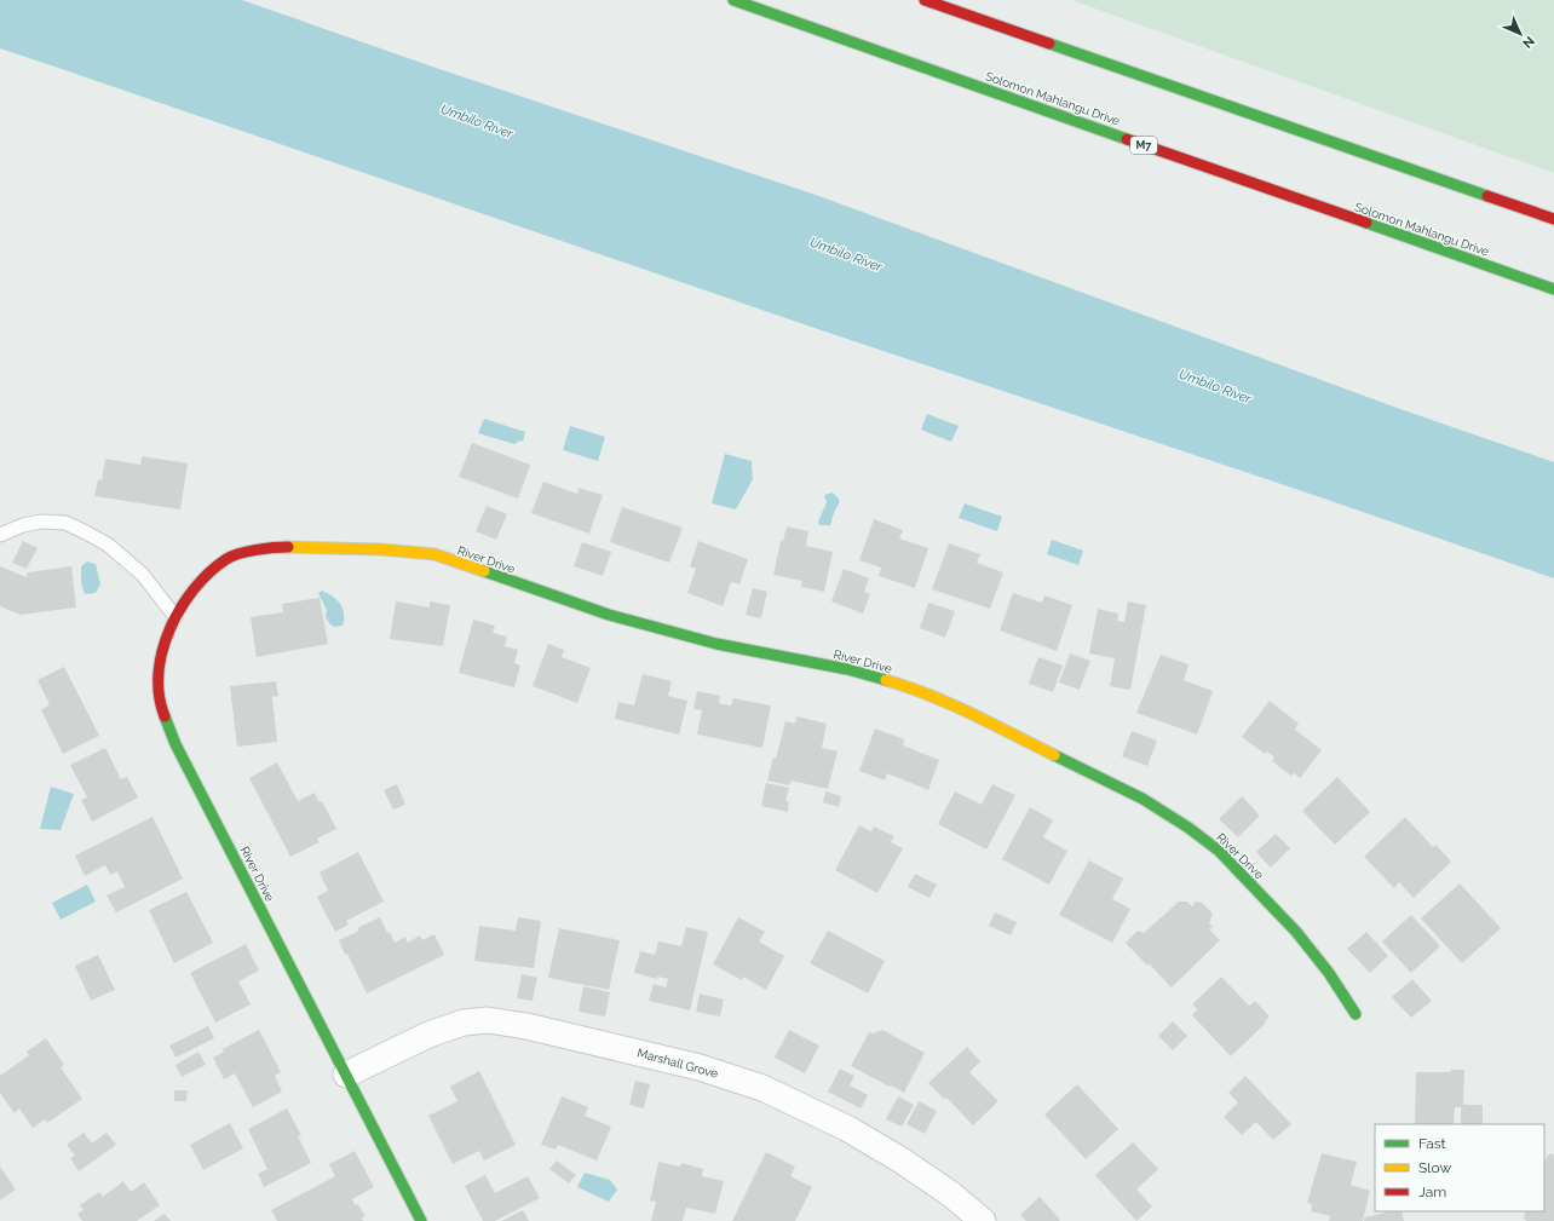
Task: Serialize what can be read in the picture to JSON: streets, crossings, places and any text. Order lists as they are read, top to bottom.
{
  "streets": {
    "main road": ["Solomon Mahlangu Drive", "M7", "River Drive"],
    "street": ["Marshall Grove"]
  },
  "crossings": [
    ["River Drive", "Marshall Grove"]
  ],
  "water": ["Umbilo River"],
  "legend": ["Fast", "Slow", "Jam"],
  "north": "bottom right"
}
